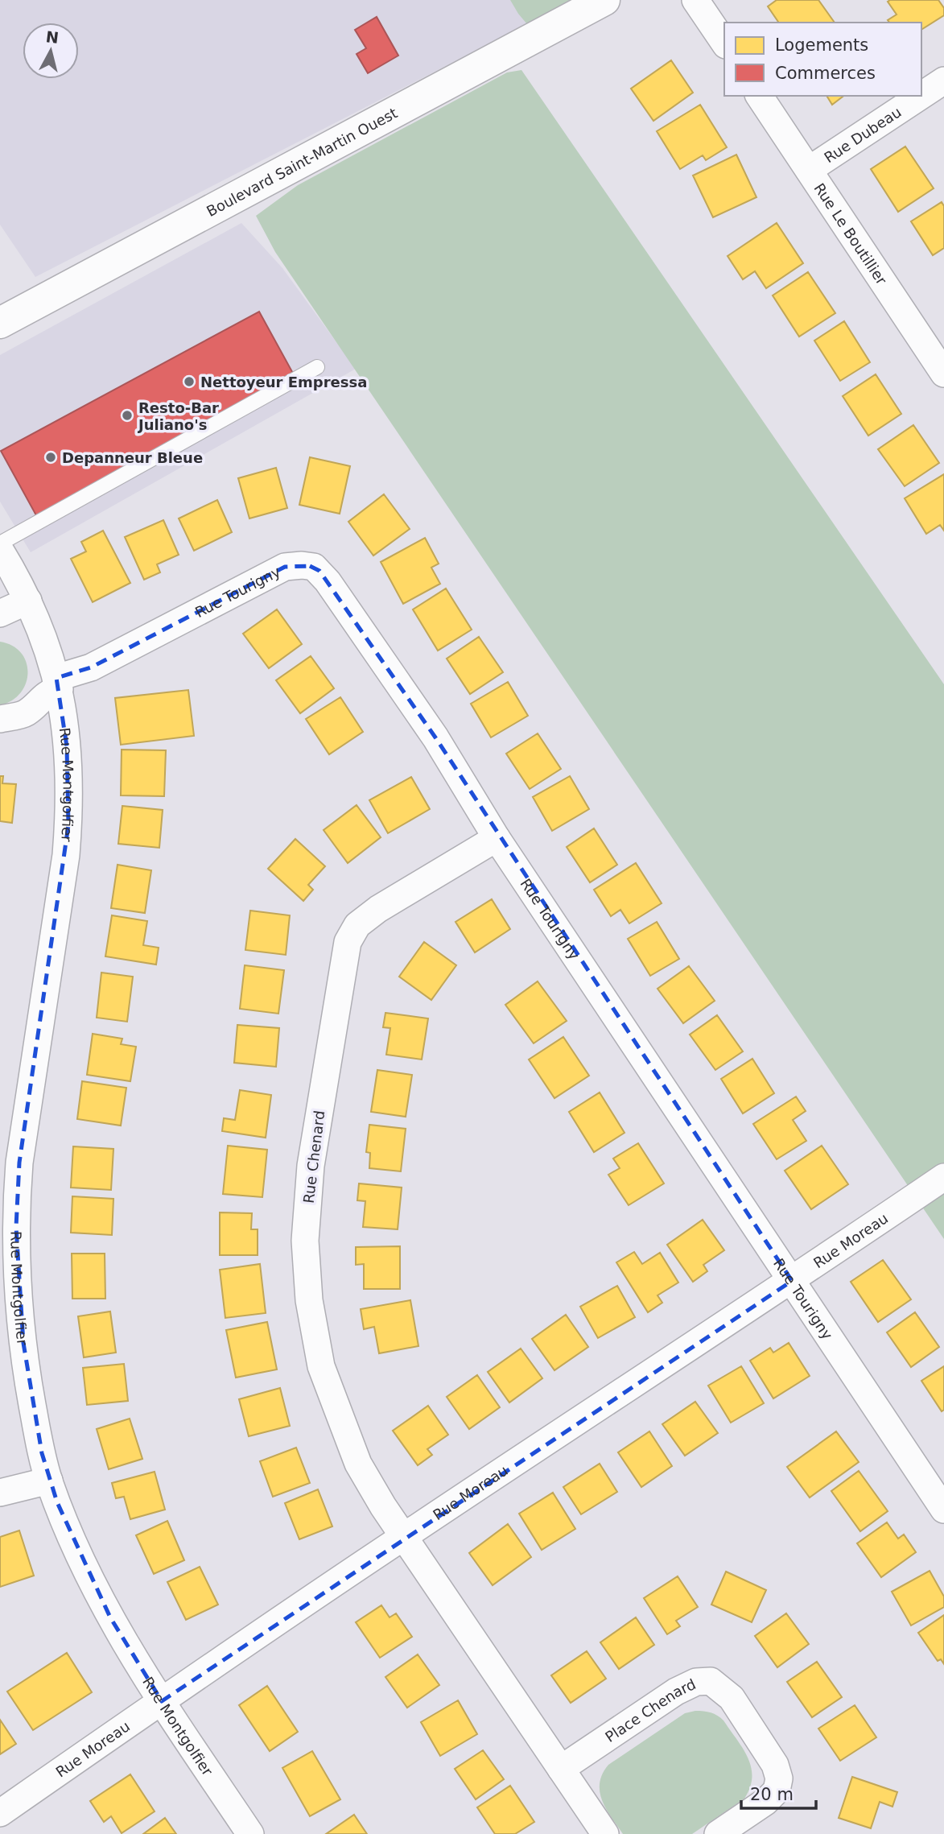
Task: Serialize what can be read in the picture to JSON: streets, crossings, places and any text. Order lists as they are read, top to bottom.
{
  "streets": {
    "main road": ["Boulevard Saint-Martin Ouest"],
    "street": [
      "Rue Dubeau",
      "Rue Le Boutillier",
      "Rue Tourigny",
      "Rue Montgolfier",
      "Rue Chenard",
      "Rue Moreau",
      "Place Chenard"
    ]
  },
  "crossings": [
    ["Rue Dubeau", "Rue Le Boutillier"],
    ["Rue Tourigny", "Rue Montgolfier"],
    ["Rue Tourigny", "Rue Chenard"],
    ["Rue Tourigny", "Rue Moreau"],
    ["Rue Montgolfier", "Rue Moreau"],
    ["Rue Chenard", "Rue Moreau"]
  ],
  "places": ["Nettoyeur Empressa", "Resto-Bar Juliano's", "Depanneur Bleue"],
  "legend": ["Logements", "Commerces"],
  "scale_bar": "20 m",
  "north": "top"
}
